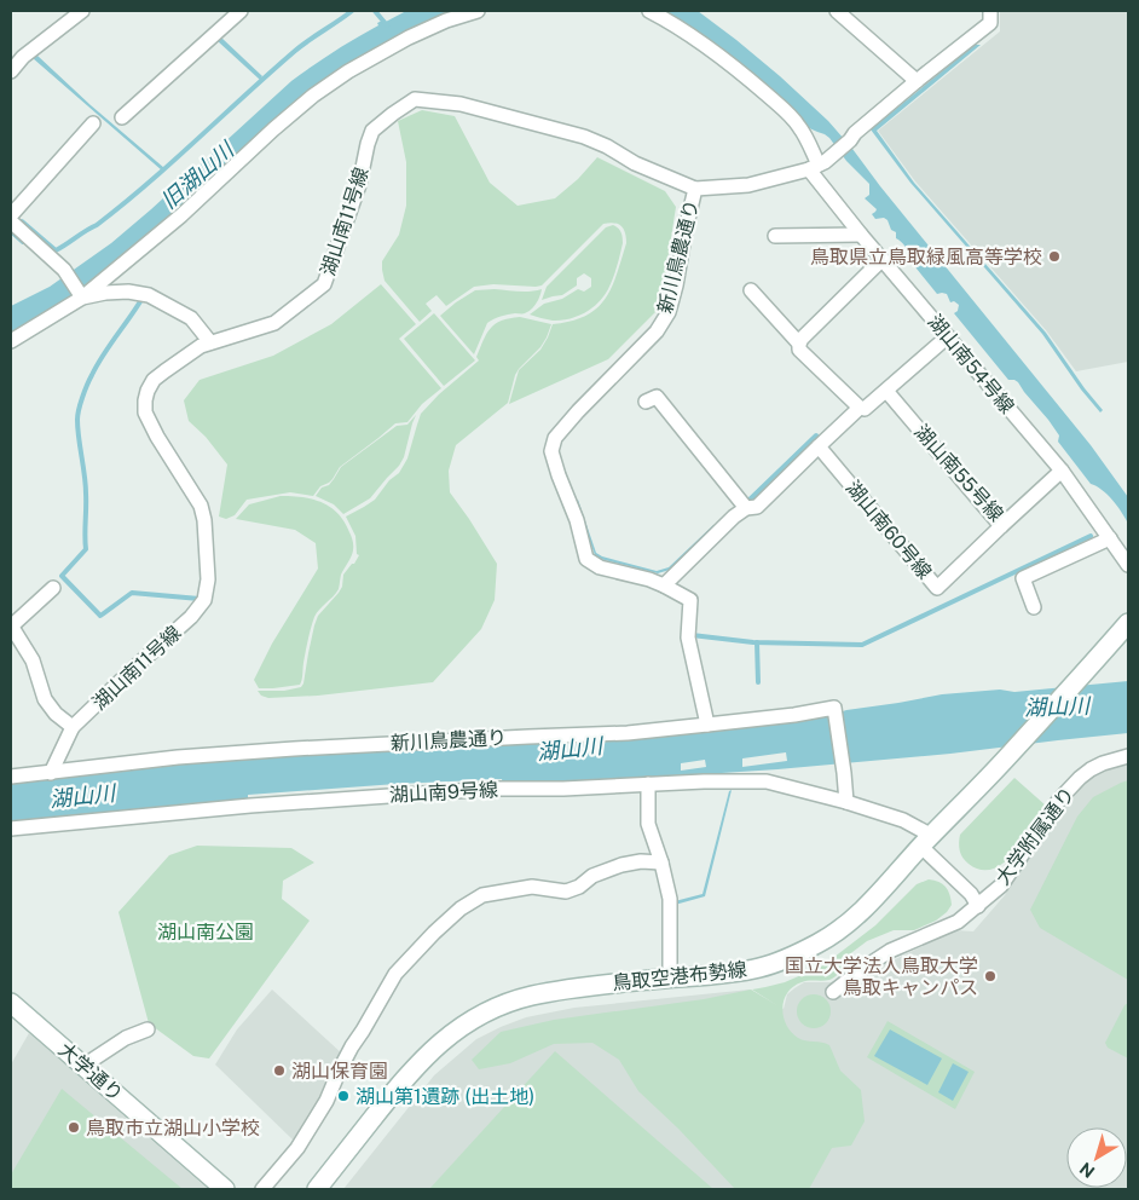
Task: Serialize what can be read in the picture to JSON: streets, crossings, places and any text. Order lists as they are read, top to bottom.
{
  "streets": {
    "main road": ["鳥取空港布勢線", "大学通り"],
    "street": [
      "湖山南11号線",
      "新川鳥農通り",
      "湖山南54号線",
      "湖山南55号線",
      "湖山南60号線",
      "湖山南9号線",
      "大学附属通り"
    ]
  },
  "crossings": [
    ["湖山南11号線", "新川鳥農通り"],
    ["新川鳥農通り", "湖山南54号線"],
    ["湖山南54号線", "湖山南55号線"],
    ["湖山南55号線", "湖山南60号線"],
    ["湖山南9号線", "大学附属通り"],
    ["湖山南9号線", "鳥取空港布勢線"]
  ],
  "water": ["旧湖山川", "湖山川"],
  "parks": ["湖山南公園"],
  "places": [
    "鳥取県立鳥取緑風高等学校",
    "国立大学法人鳥取大学 鳥取キャンパス",
    "湖山保育園",
    "湖山第1遺跡 (出土地)",
    "鳥取市立湖山小学校"
  ],
  "north": "bottom left"
}
